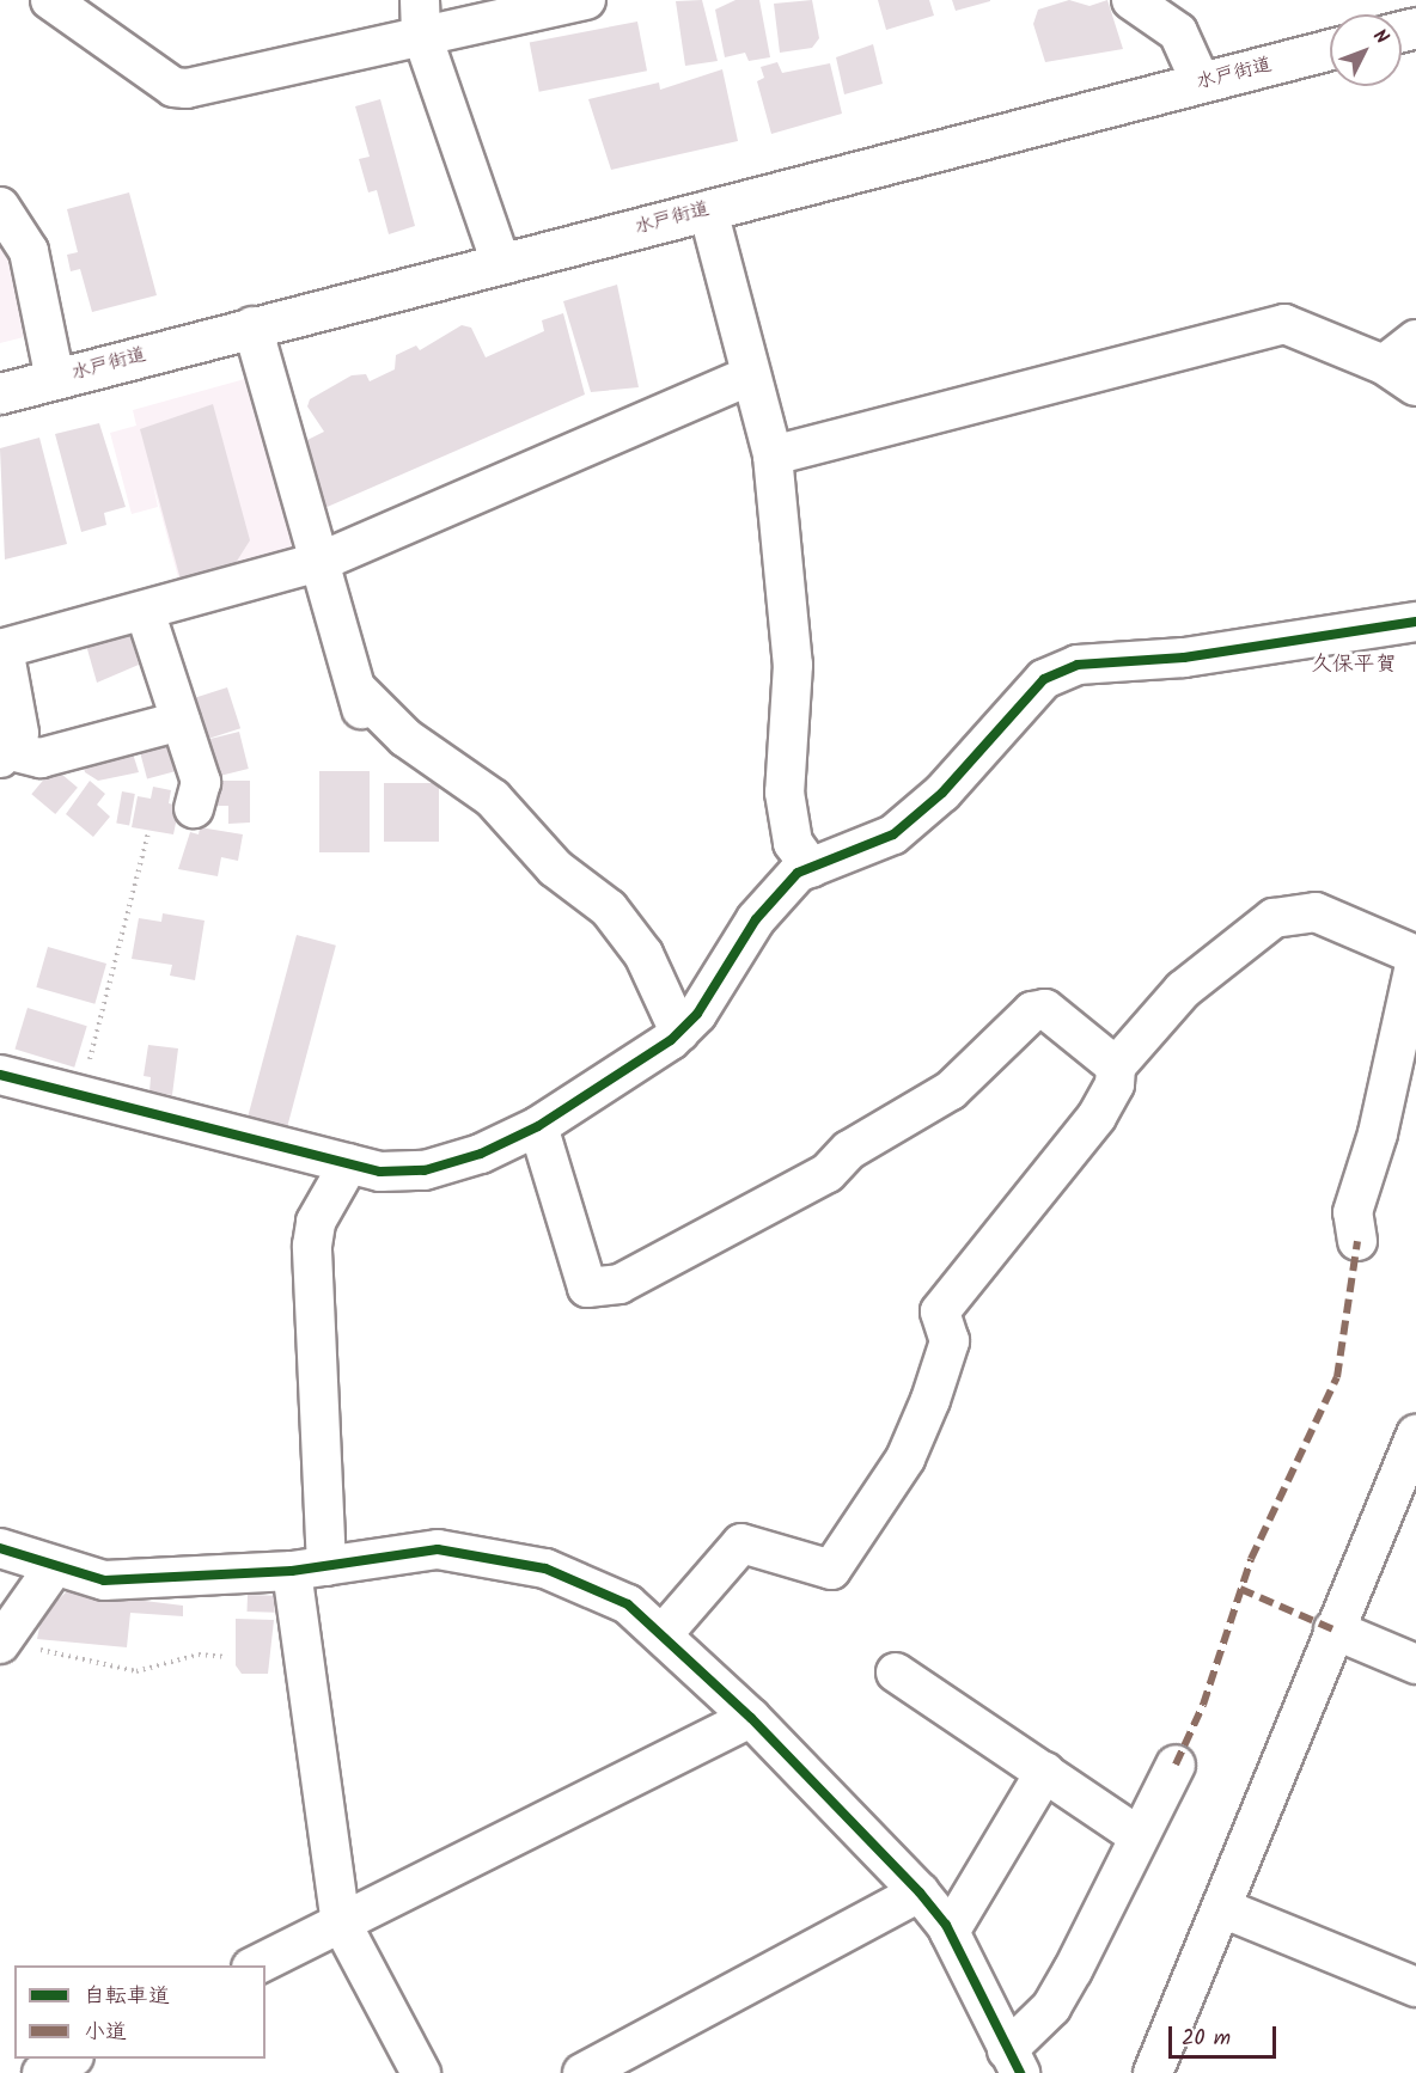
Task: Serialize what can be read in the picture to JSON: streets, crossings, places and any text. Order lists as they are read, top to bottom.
{
  "streets": {
    "highway": ["水戸街道"]
  },
  "districts": ["久保平賀"],
  "legend": ["自転車道", "小道"],
  "scale_bar": "20 m",
  "north": "top right"
}
